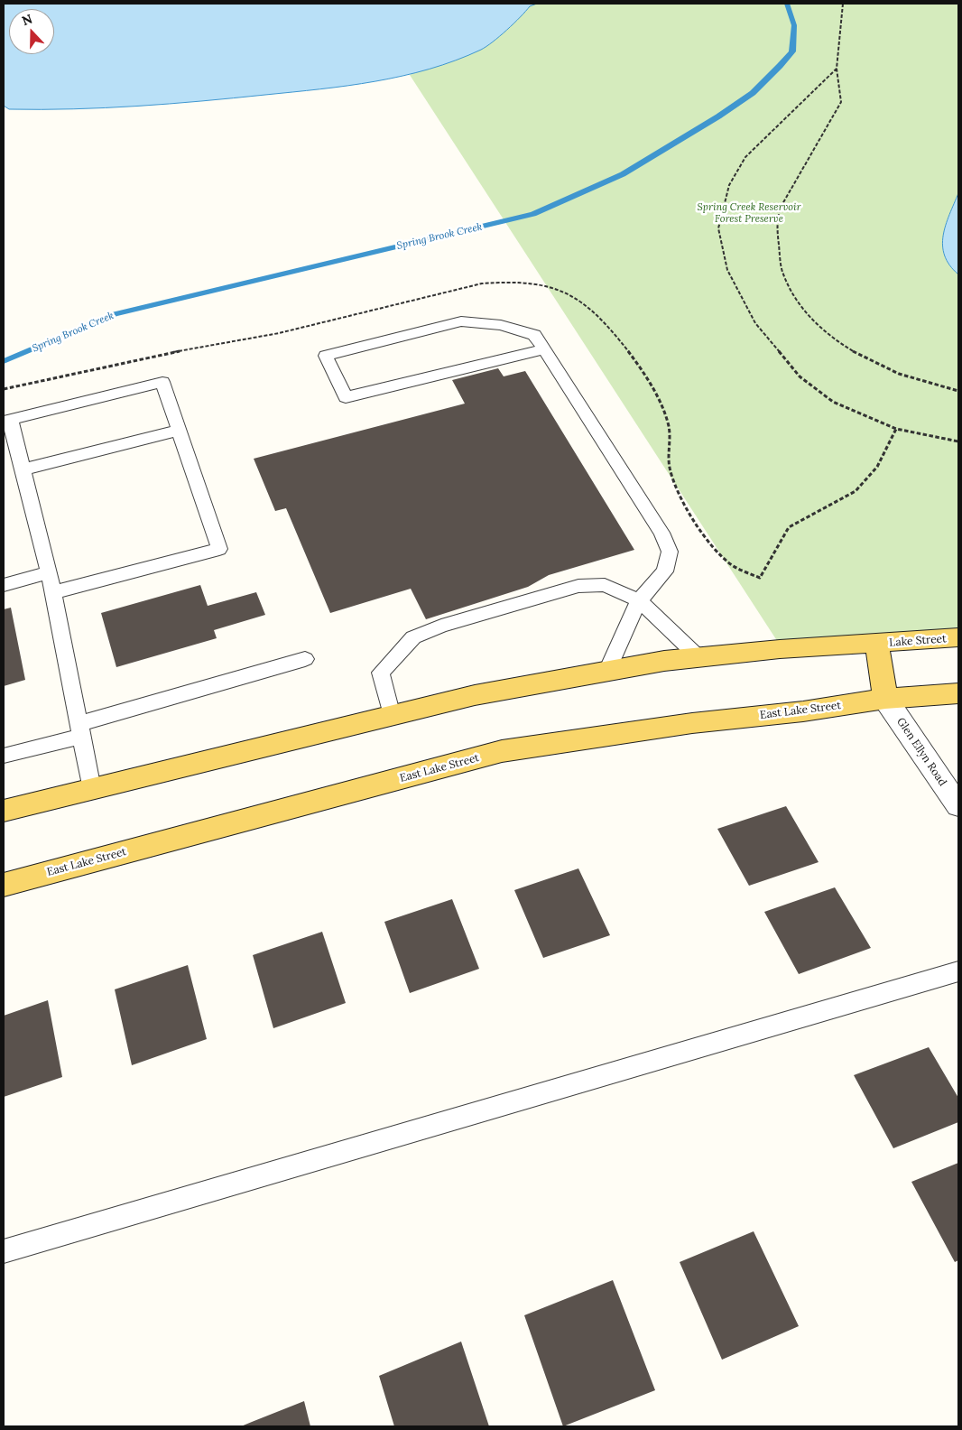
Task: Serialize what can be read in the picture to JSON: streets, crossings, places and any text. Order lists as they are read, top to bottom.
{
  "streets": {
    "main road": ["Lake Street", "East Lake Street"],
    "street": ["Glen Ellyn Road"]
  },
  "crossings": [
    ["East Lake Street", "Glen Ellyn Road"]
  ],
  "water": ["Spring Brook Creek"],
  "parks": ["Spring Creek Reservoir Forest Preserve"],
  "north": "top"
}
